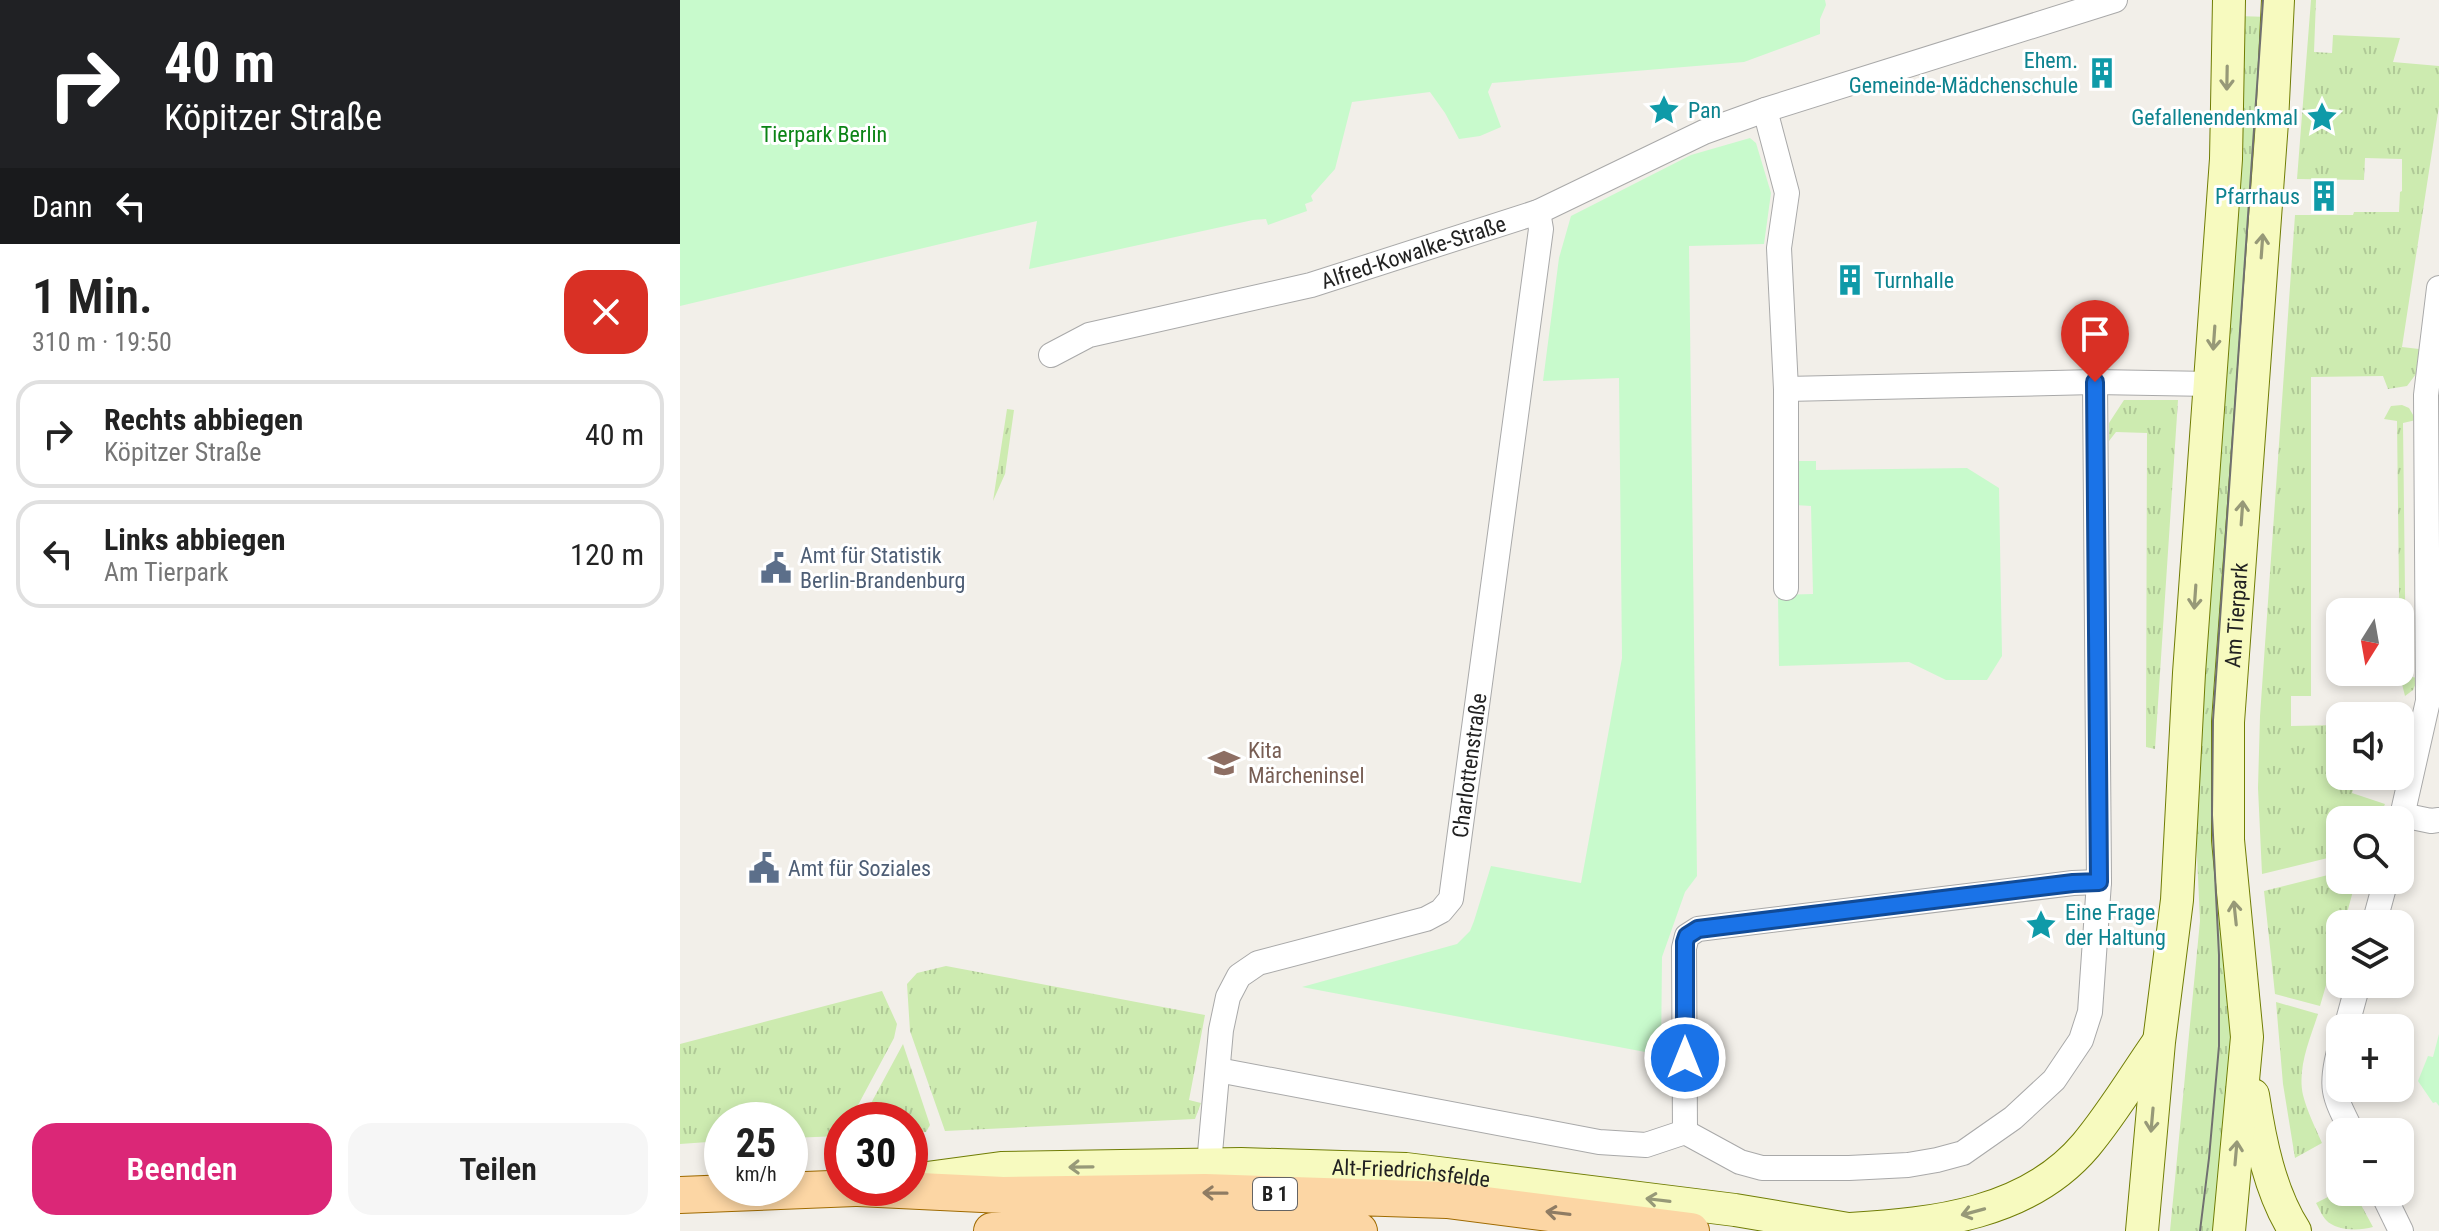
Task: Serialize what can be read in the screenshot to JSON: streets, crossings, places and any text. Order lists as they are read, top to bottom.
{
  "streets": {
    "main road": ["Am Tierpark", "Alt-Friedrichsfelde", "B 1"],
    "street": ["Alfred-Kowalke-Straße", "Charlottenstraße"]
  },
  "crossings": [
    ["Alfred-Kowalke-Straße", "Charlottenstraße"],
    ["Am Tierpark", "Alt-Friedrichsfelde"],
    ["Charlottenstraße", "Alt-Friedrichsfelde"]
  ],
  "one_way": ["Alt-Friedrichsfelde"],
  "parks": ["Tierpark Berlin"],
  "places": {
    "building": ["Ehem. Gemeinde-Mädchenschule", "Pfarrhaus", "Turnhalle"],
    "place": ["Pan", "Gefallenendenkmal", "Eine Frage der Haltung"],
    "public building": ["Amt für Statistik Berlin-Brandenburg", "Amt für Soziales"],
    "school or university": ["Kita Märcheninsel"]
  },
  "north": "bottom",
  "page": {
    "turn": ["40 m", "Köpitzer Straße"],
    "then": "Dann",
    "heading": ["1 Min.", "310 m · 19:50"],
    "list": [
      {
        "name": "Rechts abbiegen",
        "note": "Köpitzer Straße",
        "value": "40 m"
      },
      {
        "name": "Links abbiegen",
        "note": "Am Tierpark",
        "value": "120 m"
      }
    ],
    "map_buttons": ["+", "−"],
    "speed": "25 km/h",
    "limit": "30",
    "buttons": ["Beenden", "Teilen"]
  }
}
